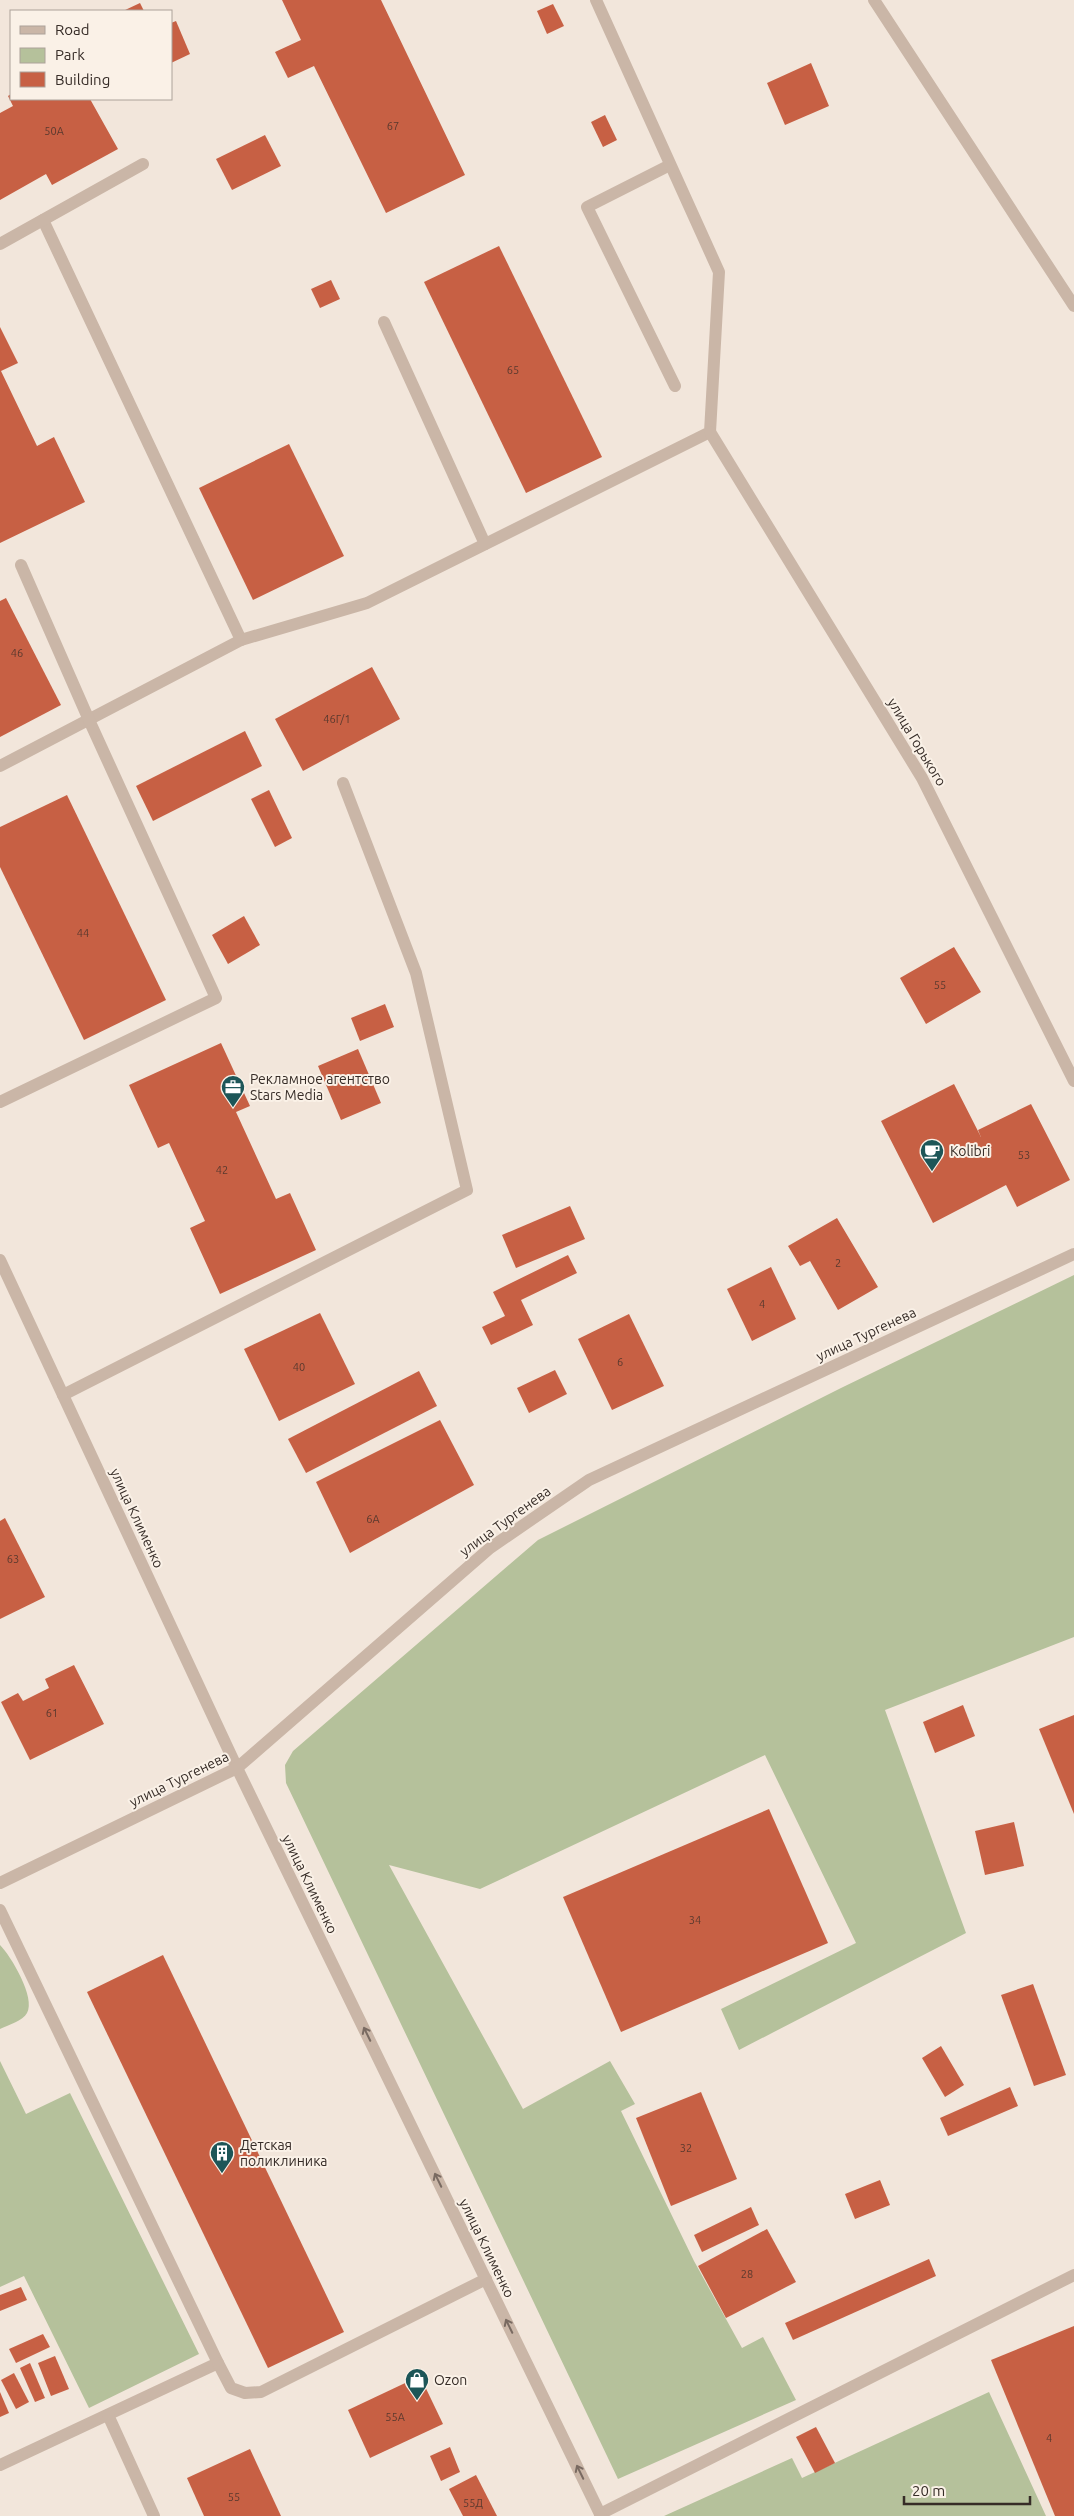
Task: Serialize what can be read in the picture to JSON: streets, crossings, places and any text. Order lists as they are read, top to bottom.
{
  "streets": {
    "street": ["улица Горького", "улица Тургенева", "улица Клименко"]
  },
  "crossings": [
    ["улица Тургенева", "улица Клименко"]
  ],
  "one_way": ["улица Клименко"],
  "places": {
    "office": ["Рекламное агентство Stars Media"],
    "cafe": ["Kolibri"],
    "building": ["Детская поликлиника"],
    "shop": ["Ozon"]
  },
  "house_numbers": [
    "67",
    "50А",
    "65",
    "46",
    "46Г/1",
    "44",
    "55",
    "53",
    "42",
    "2",
    "4",
    "6",
    "40",
    "6А",
    "63",
    "61",
    "34",
    "32",
    "28",
    "55А",
    "4",
    "55",
    "55Д"
  ],
  "legend": ["Road", "Park", "Building"],
  "scale_bar": "20 m"
}
